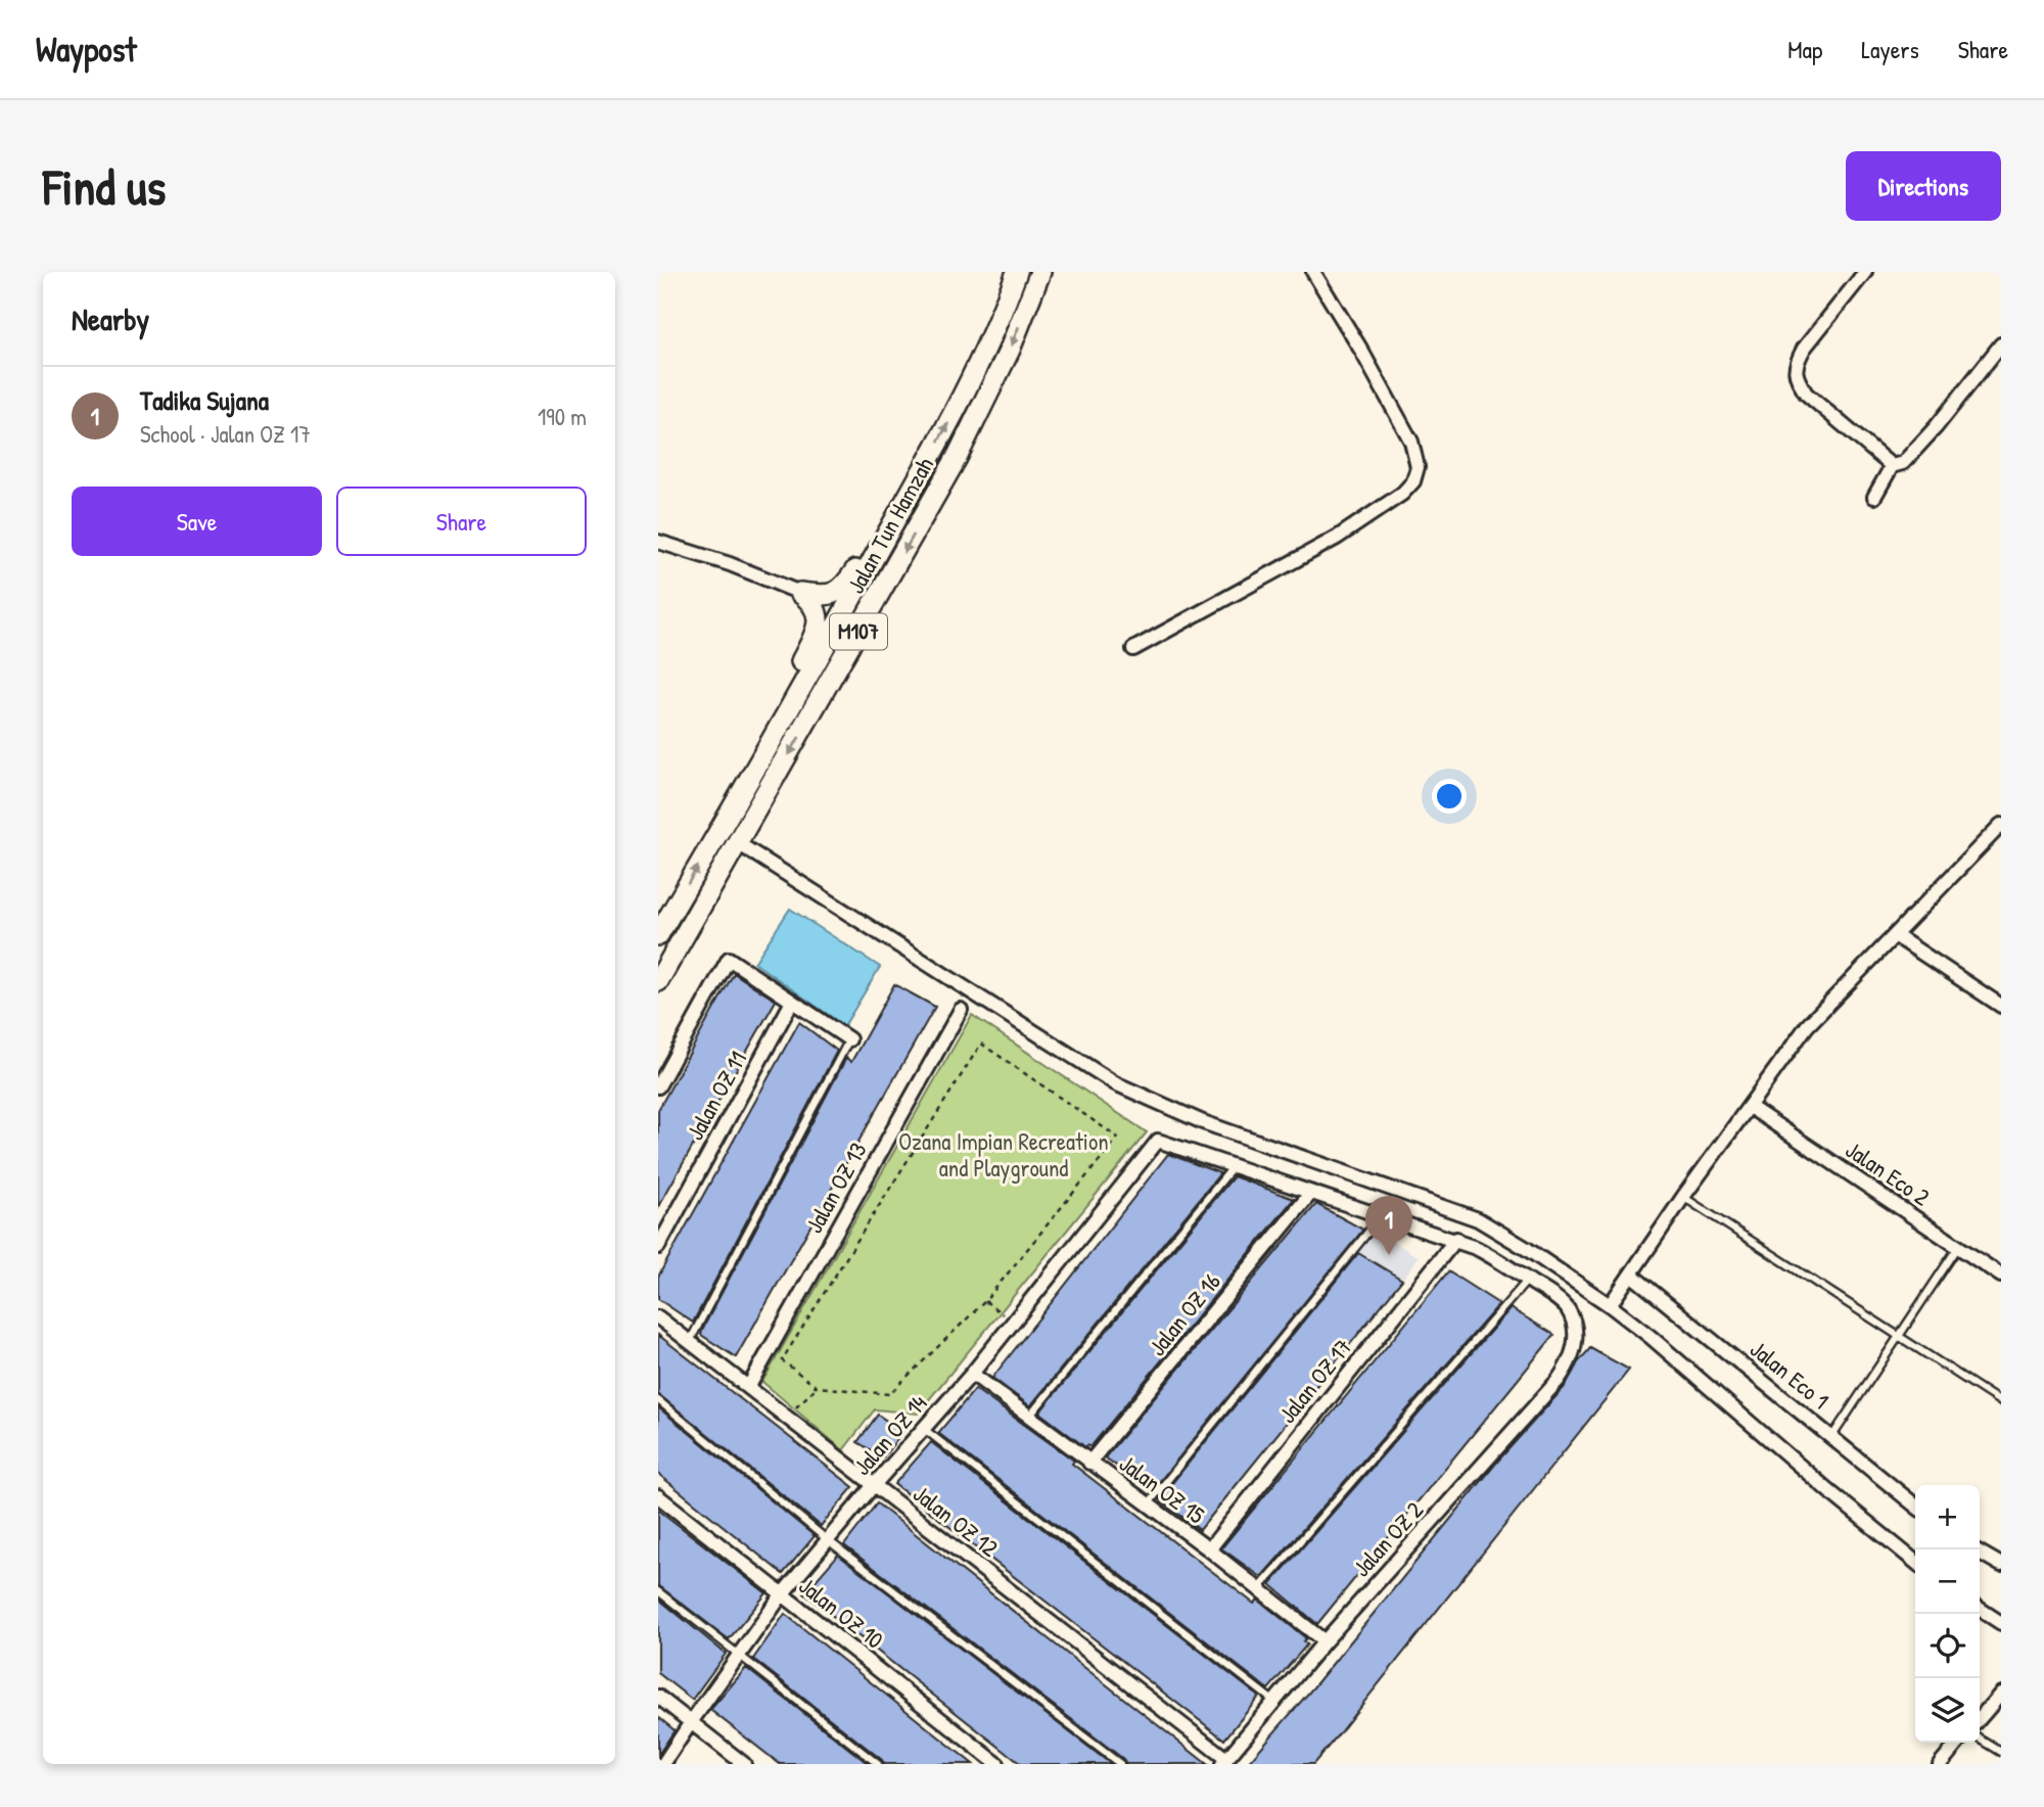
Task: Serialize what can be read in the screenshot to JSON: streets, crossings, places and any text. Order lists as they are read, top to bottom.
{
  "streets": {
    "main road": ["Jalan Tun Hamzah", "M107"],
    "street": [
      "Jalan OZ 11",
      "Jalan Eco 2",
      "Jalan OZ 13",
      "Jalan OZ 16",
      "Jalan Eco 1",
      "Jalan OZ 17",
      "Jalan OZ 14",
      "Jalan OZ 15",
      "Jalan OZ 12",
      "Jalan OZ 2",
      "Jalan OZ 10"
    ]
  },
  "crossings": [
    ["Jalan OZ 13", "Jalan OZ 12"],
    ["Jalan OZ 16", "Jalan OZ 15"],
    ["Jalan OZ 17", "Jalan OZ 15"],
    ["Jalan OZ 14", "Jalan OZ 15"],
    ["Jalan OZ 14", "Jalan OZ 12"],
    ["Jalan OZ 14", "Jalan OZ 10"],
    ["Jalan OZ 15", "Jalan OZ 2"],
    ["Jalan OZ 12", "Jalan OZ 2"]
  ],
  "parks": ["Ozana Impian Recreation and Playground"],
  "page": {
    "header": "Waypost",
    "nav": ["Map", "Layers", "Share"],
    "buttons": [
      "Directions",
      ["Save", "Share"]
    ],
    "title": "Find us",
    "heading": "Nearby",
    "list": [
      {
        "mark": "1",
        "name": "Tadika Sujana",
        "note": "School · Jalan OZ 17",
        "value": "190 m"
      }
    ],
    "pins": "1",
    "map_buttons": ["+", "−"]
  }
}
